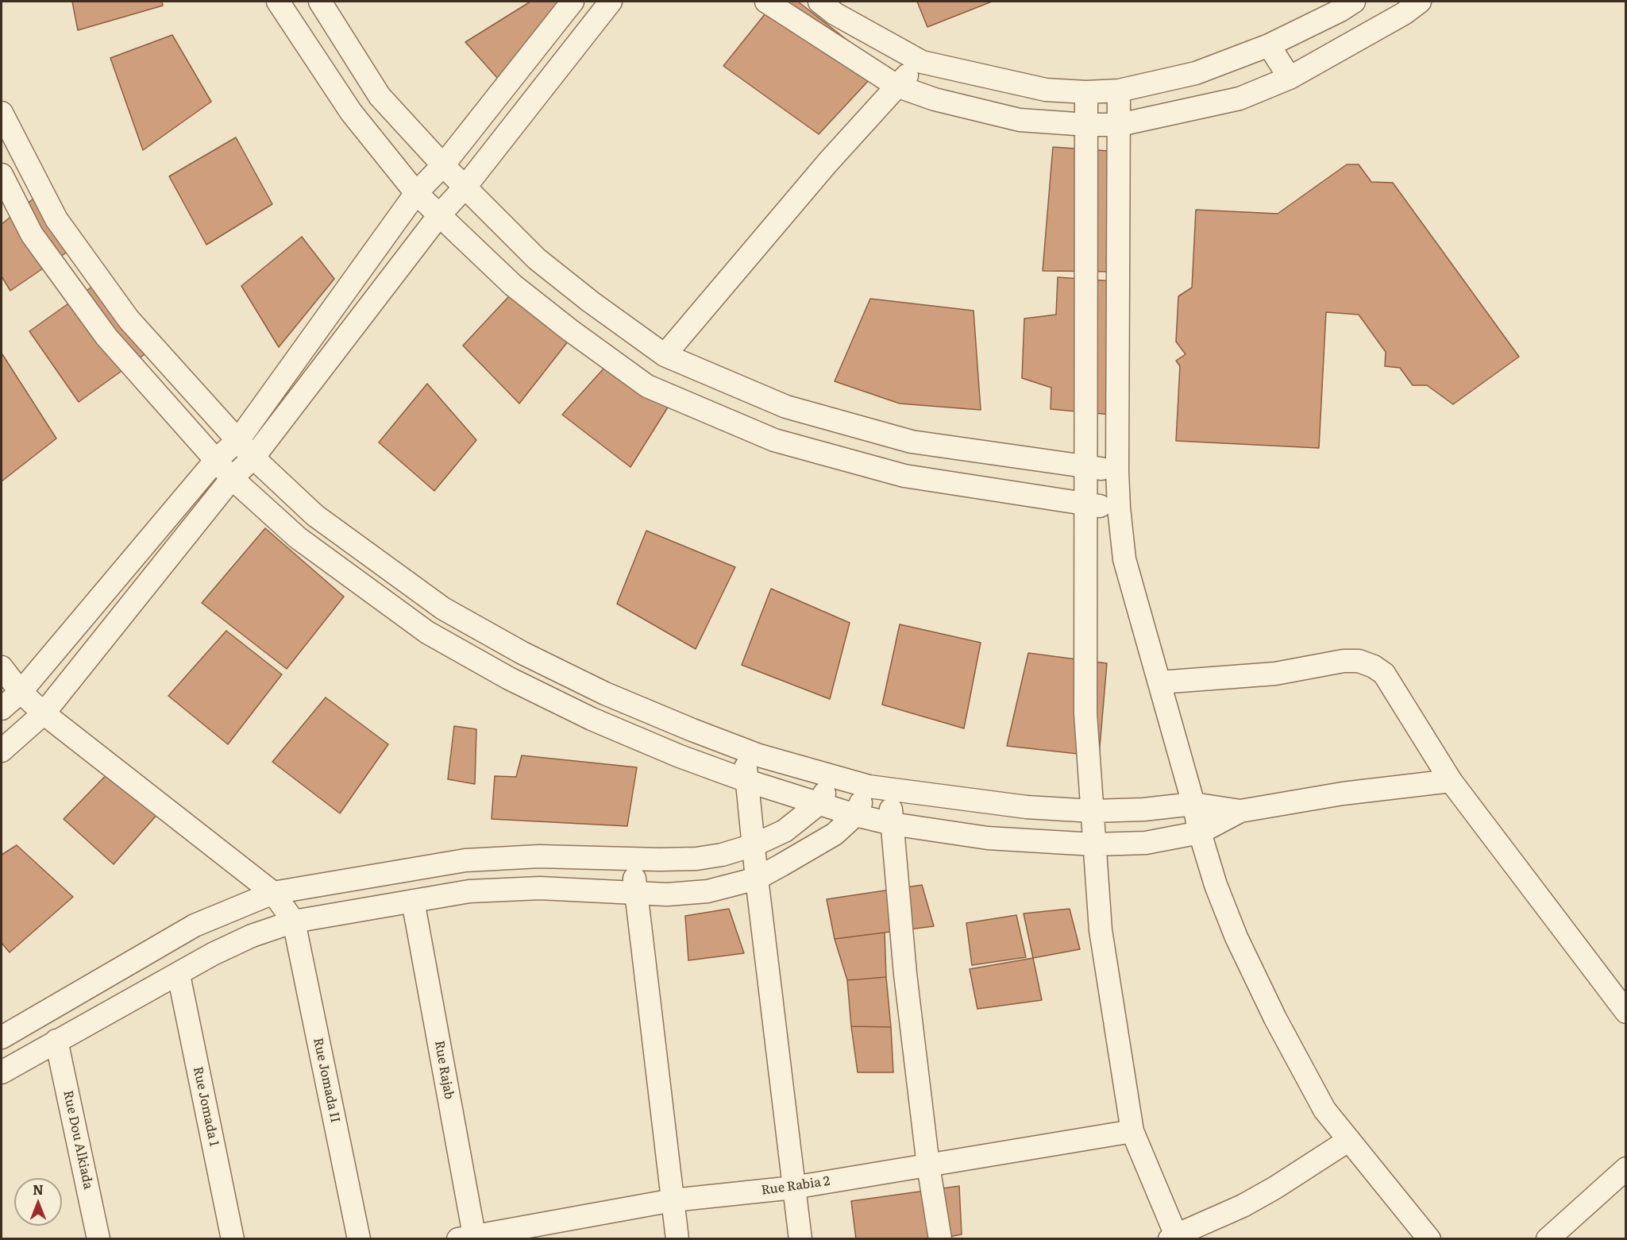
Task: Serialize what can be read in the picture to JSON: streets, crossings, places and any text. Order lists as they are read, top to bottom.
{
  "streets": {
    "street": [
      "Rue Rajab",
      "Rue Jomada II",
      "Rue Jomada 1",
      "Rue Dou Alkiada",
      "Rue Rabia 2"
    ]
  },
  "crossings": [
    ["Rue Rajab", "Rue Rabia 2"]
  ],
  "north": "top"
}
